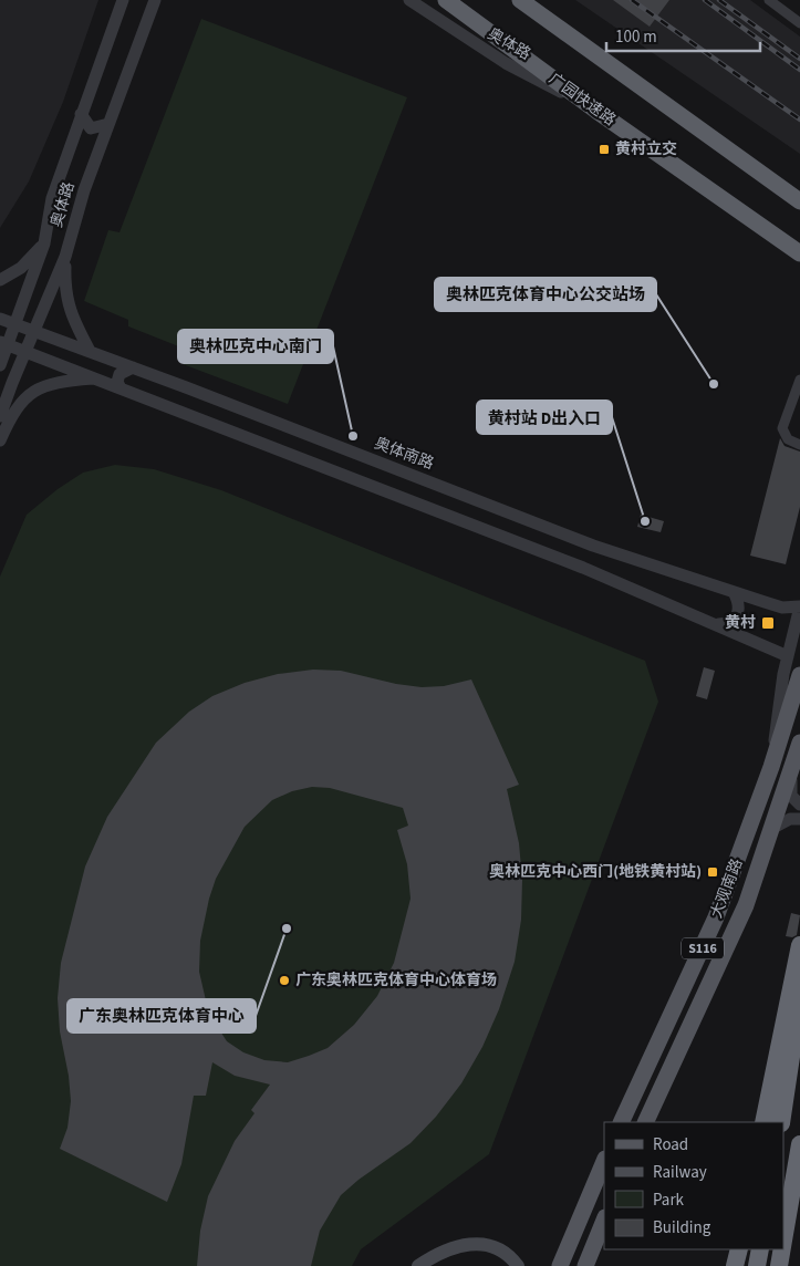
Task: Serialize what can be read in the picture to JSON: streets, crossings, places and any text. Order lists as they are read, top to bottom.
{
  "streets": {
    "highway": ["广园快速路"],
    "main road": ["大观南路", "S116"],
    "street": ["奥体路", "奥体南路"]
  },
  "crossings": [
    ["奥体路", "广园快速路"],
    ["奥体路", "奥体南路"]
  ],
  "places": {
    "transit": ["黄村立交", "黄村", "奥林匹克中心西门(地铁黄村站)"],
    "other": [
      "奥林匹克体育中心公交站场",
      "奥林匹克中心南门",
      "黄村站 D出入口",
      "广东奥林匹克体育中心",
      "广东奥林匹克体育中心体育场"
    ]
  },
  "legend": [
    "Road",
    "Railway",
    "Park",
    "Building"
  ],
  "scale_bar": "100 m"
}
